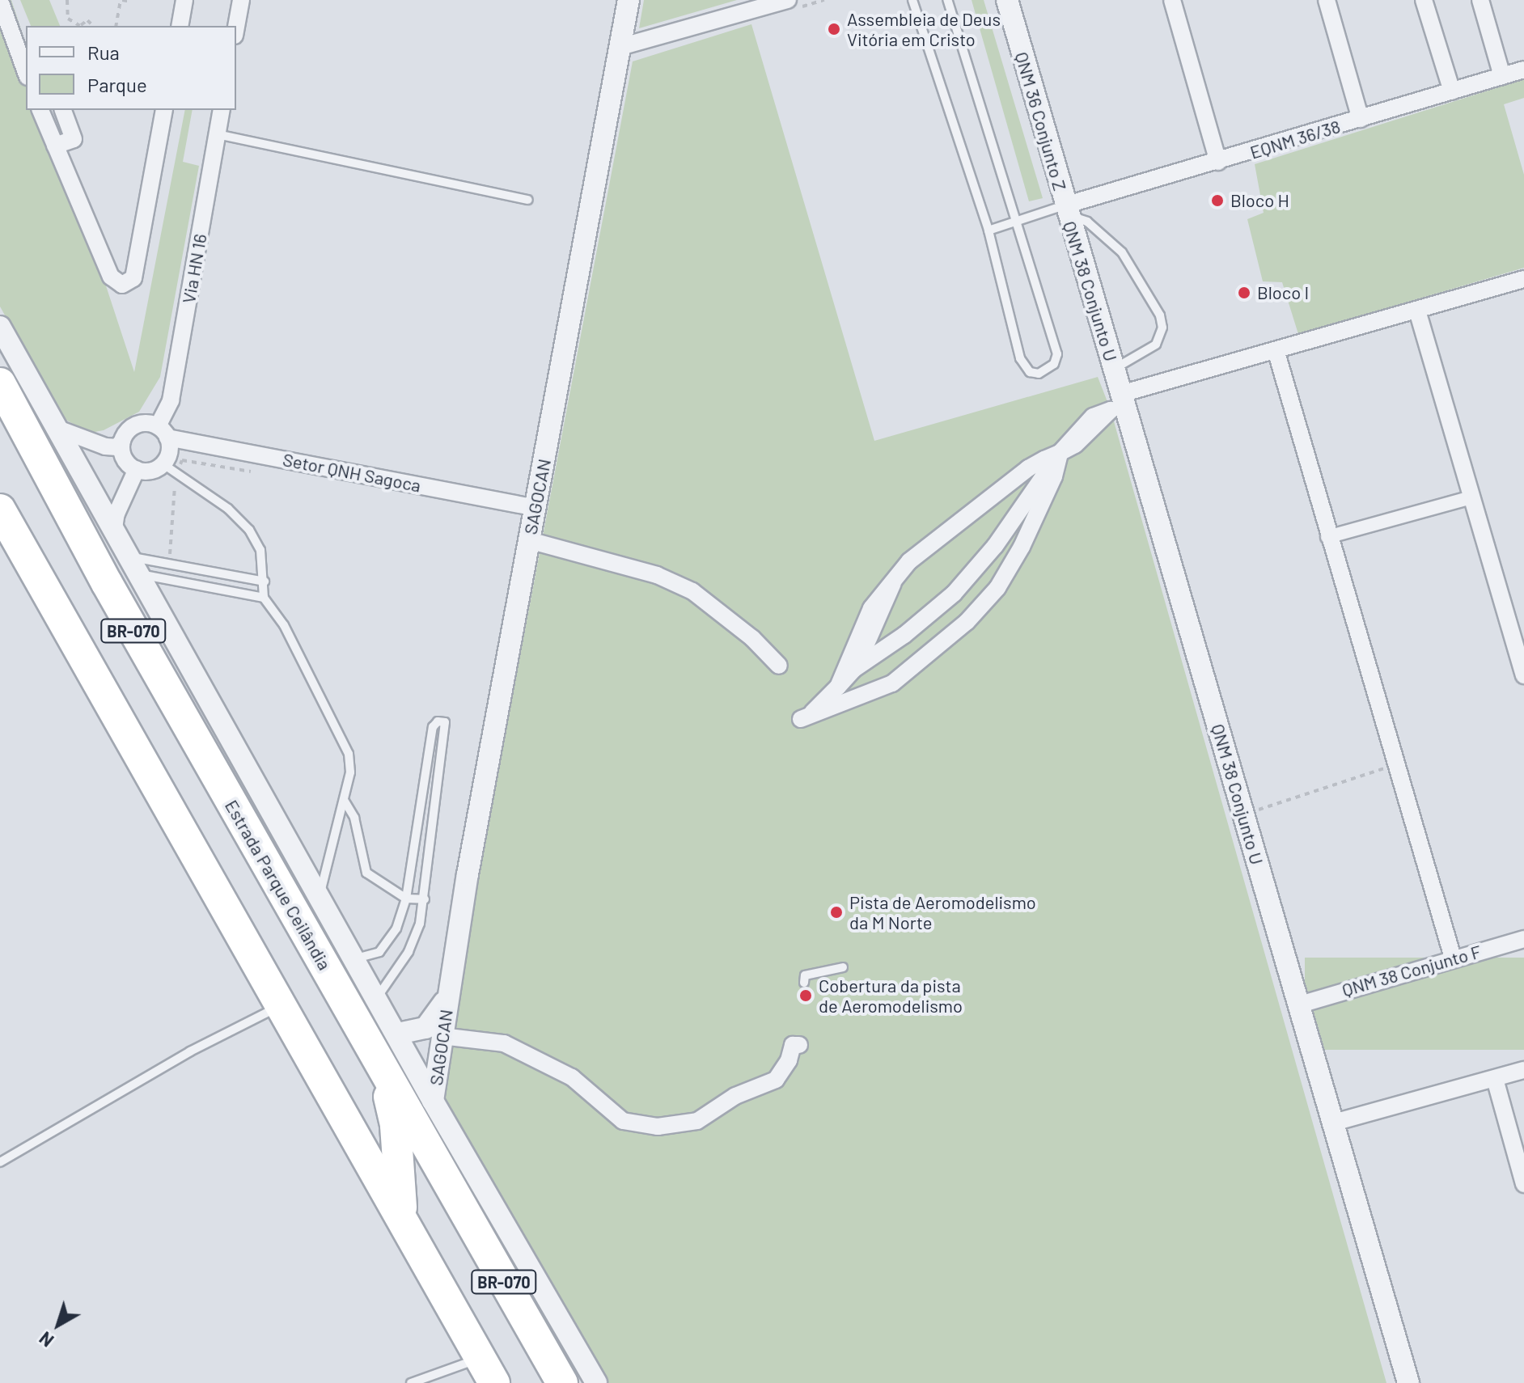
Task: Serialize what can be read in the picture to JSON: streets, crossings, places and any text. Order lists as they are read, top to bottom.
{
  "streets": {
    "highway": ["BR-070", "Estrada Parque Ceilândia"],
    "street": [
      "QNM 36 Conjunto Z",
      "EQNM 36/38",
      "Via HN 16",
      "QNM 38 Conjunto U",
      "Setor QNH Sagoca",
      "SAGOCAN",
      "QNM 38 Conjunto F"
    ]
  },
  "crossings": [
    ["QNM 36 Conjunto Z", "EQNM 36/38"],
    ["QNM 36 Conjunto Z", "QNM 38 Conjunto U"],
    ["EQNM 36/38", "QNM 38 Conjunto U"],
    ["Via HN 16", "Setor QNH Sagoca"],
    ["QNM 38 Conjunto U", "QNM 38 Conjunto F"],
    ["Setor QNH Sagoca", "SAGOCAN"]
  ],
  "places": [
    "Assembleia de Deus Vitória em Cristo",
    "Bloco H",
    "Bloco I",
    "Pista de Aeromodelismo da M Norte",
    "Cobertura da pista de Aeromodelismo"
  ],
  "legend": ["Rua", "Parque"],
  "north": "bottom left"
}
